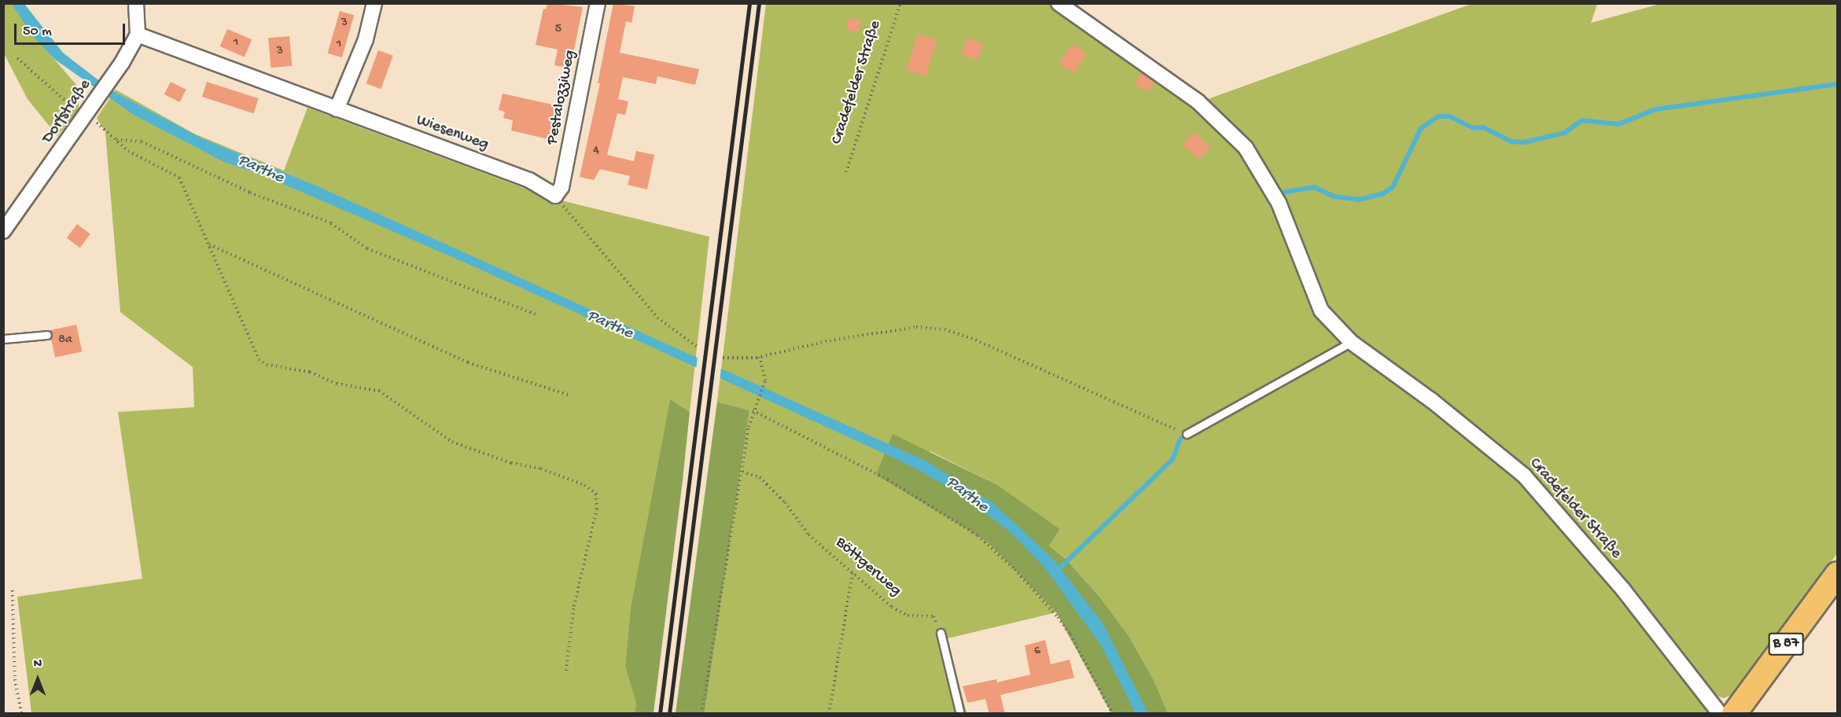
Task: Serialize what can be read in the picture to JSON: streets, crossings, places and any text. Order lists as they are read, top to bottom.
{
  "streets": {
    "main road": ["B 87"],
    "street": [
      "Cradefelder Straße",
      "Pestalozziweg",
      "Dorfstraße",
      "Wiesenweg"
    ],
    "path": ["Böttgerweg"]
  },
  "crossings": [
    ["Pestalozziweg", "Wiesenweg"],
    ["Dorfstraße", "Wiesenweg"]
  ],
  "water": ["Parthe"],
  "house_numbers": [
    "3",
    "5",
    "1",
    "1",
    "3",
    "4",
    "8a",
    "6"
  ],
  "scale_bar": "50 m",
  "north": "top"
}
